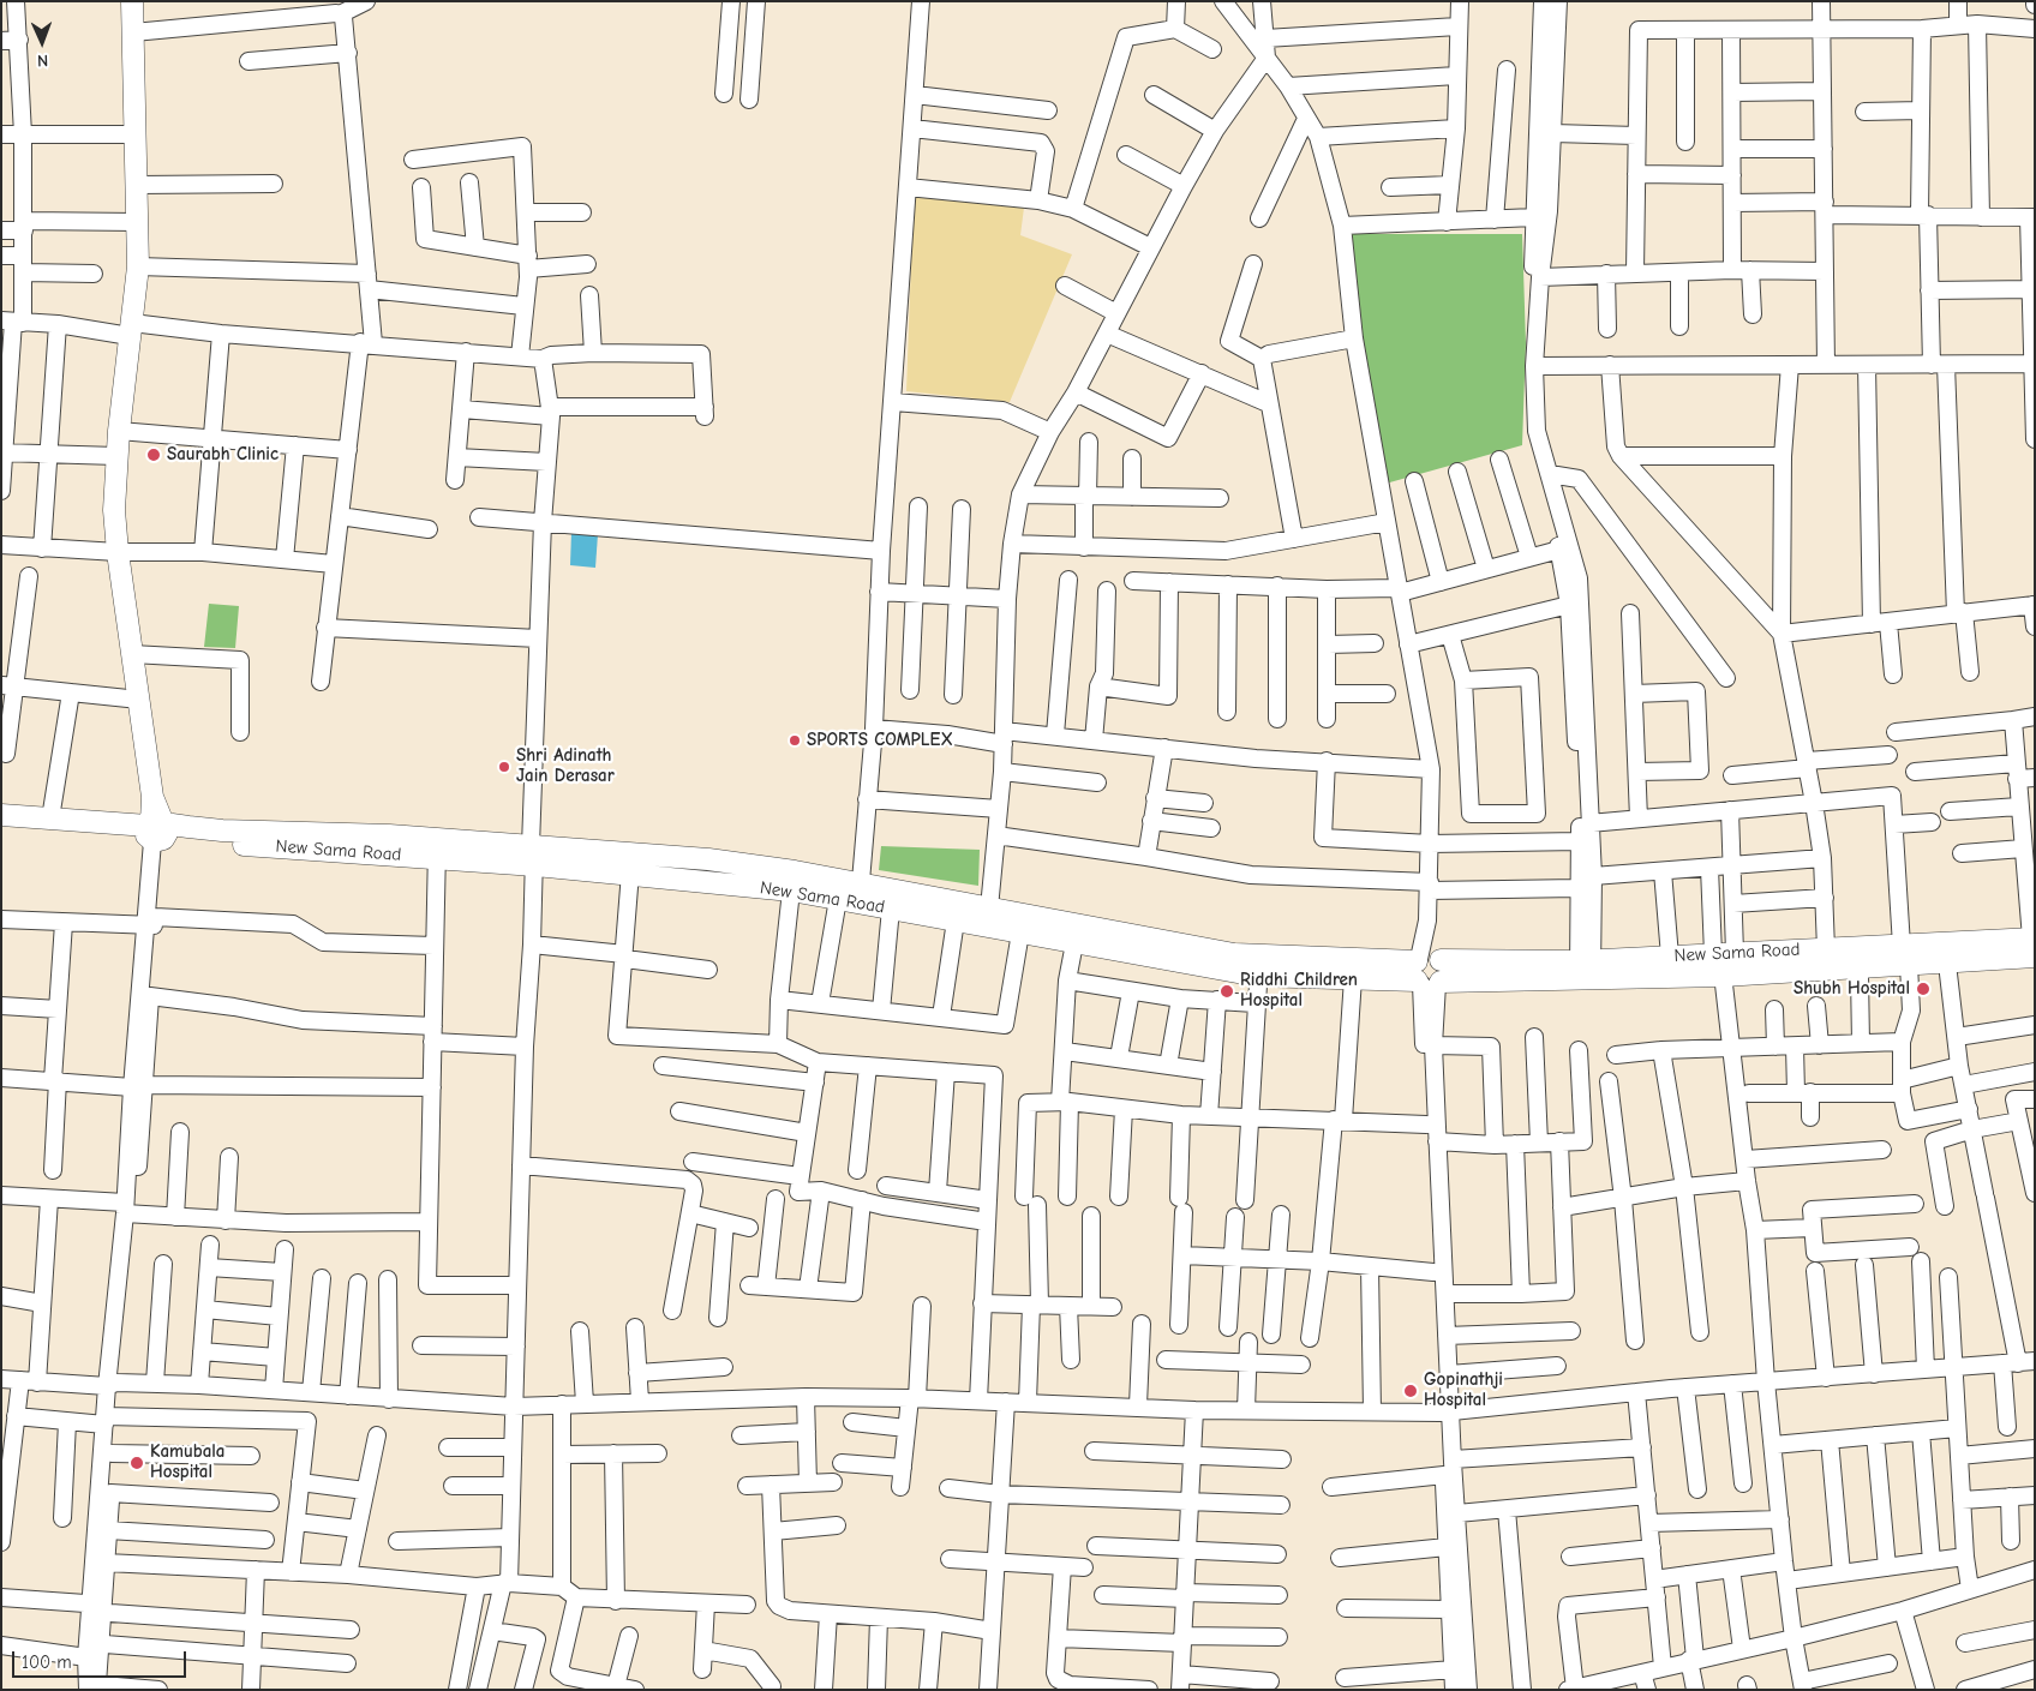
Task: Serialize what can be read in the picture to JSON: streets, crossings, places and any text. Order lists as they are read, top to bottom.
{
  "streets": {
    "main road": ["New Sama Road"]
  },
  "places": [
    "Saurabh Clinic",
    "SPORTS COMPLEX",
    "Shri Adinath Jain Derasar",
    "Shubh Hospital",
    "Riddhi Children Hospital",
    "Gopinathji Hospital",
    "Kamubala Hospital"
  ],
  "scale_bar": "100 m",
  "north": "bottom"
}
